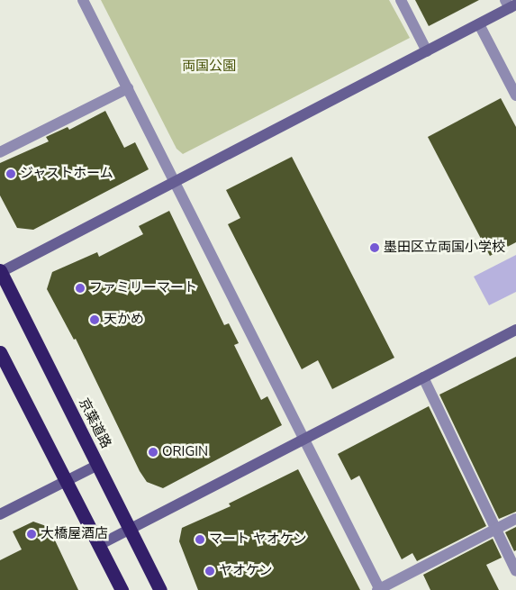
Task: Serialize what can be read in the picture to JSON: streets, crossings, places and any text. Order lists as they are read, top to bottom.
{
  "streets": {
    "highway": ["京葉道路"]
  },
  "parks": ["両国公園"],
  "places": [
    "ジャストホーム",
    "墨田区立両国小学校",
    "ファミリーマート",
    "天かめ",
    "ORIGIN",
    "大橋屋酒店",
    "マート ヤオケン",
    "ヤオケン"
  ]
}
